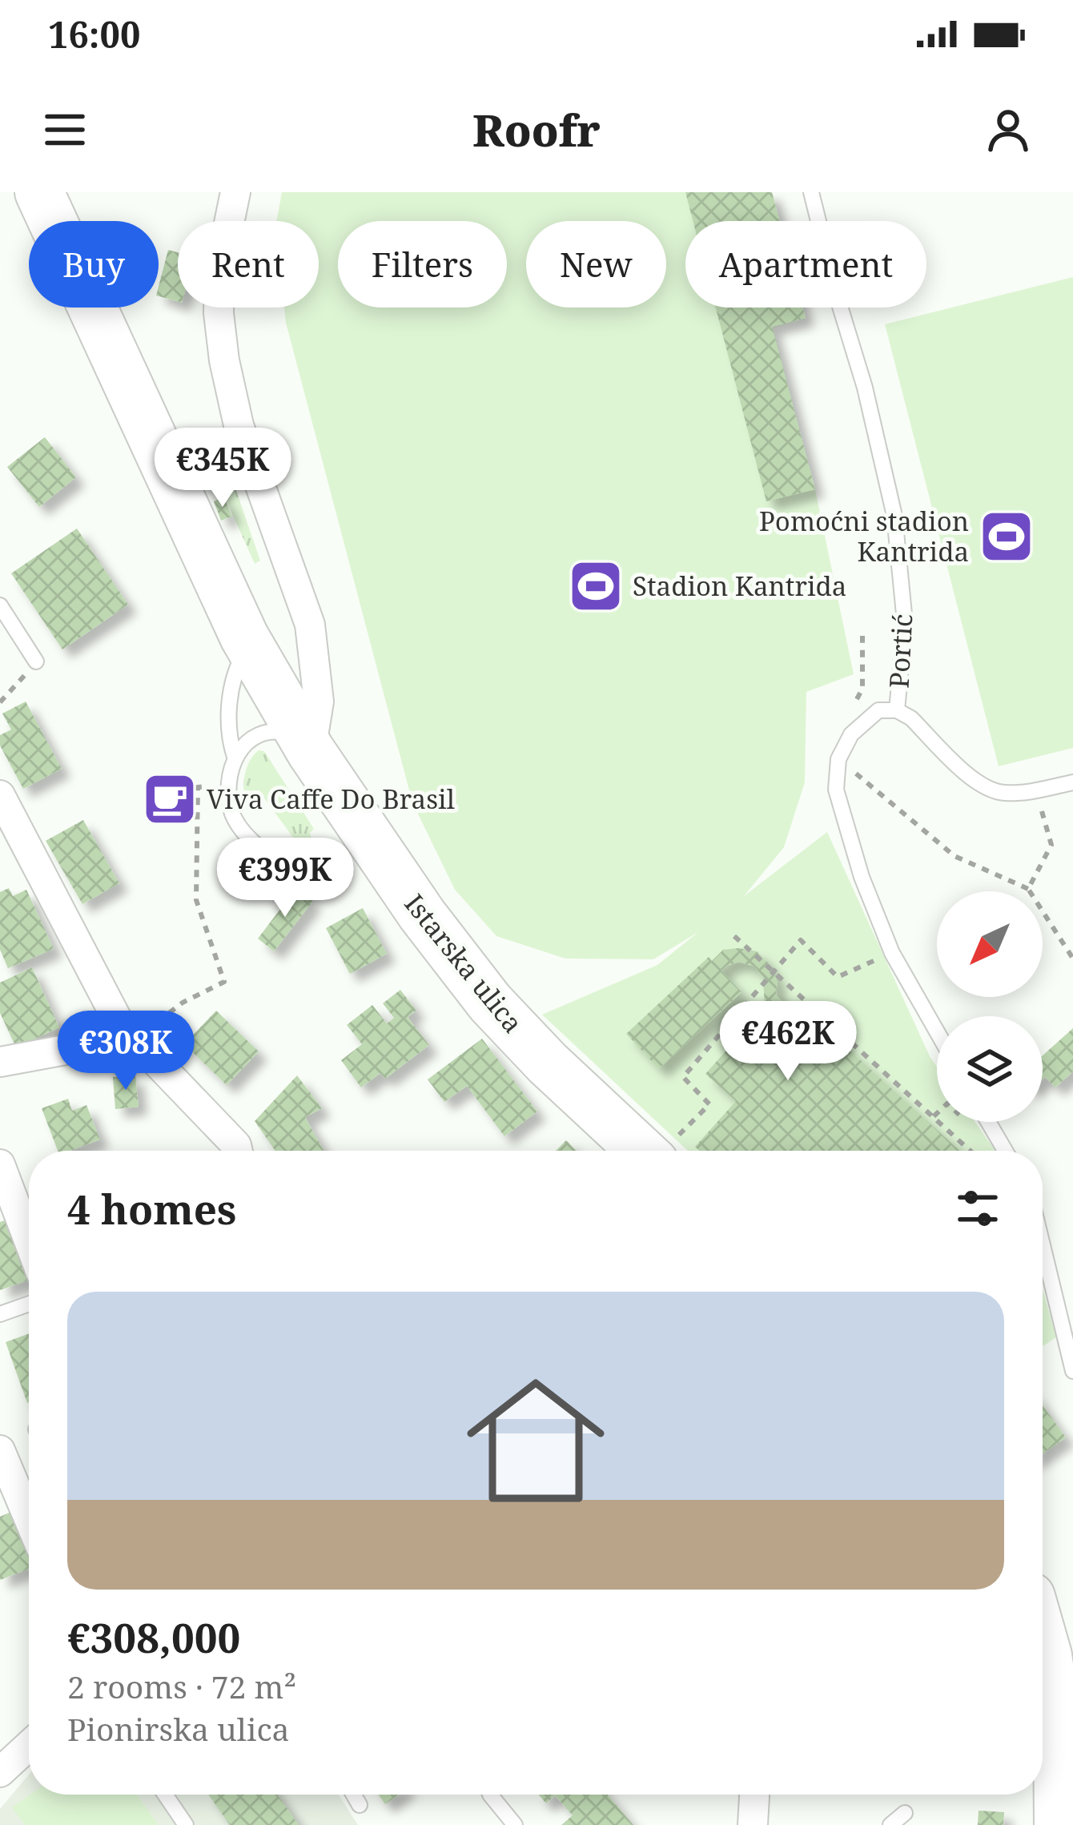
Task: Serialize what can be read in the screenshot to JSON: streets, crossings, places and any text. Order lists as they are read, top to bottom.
{
  "streets": {
    "main road": ["Istarska ulica"],
    "lane": ["Portić"]
  },
  "places": {
    "sports": ["Pomoćni stadion Kantrida", "Stadion Kantrida"],
    "cafe": ["Viva Caffe Do Brasil"]
  },
  "north": "bottom left",
  "page": {
    "status": "16:00",
    "header": "Roofr",
    "chip": [
      "Buy",
      "Rent",
      "Filters",
      "New",
      "Apartment"
    ],
    "price": [
      "€345K",
      "€399K",
      "€462K",
      "€308K"
    ],
    "heading": "4 homes",
    "list": [
      {
        "name": "€308,000",
        "note": "2 rooms · 72 m² · Pionirska ulica"
      }
    ]
  }
}
